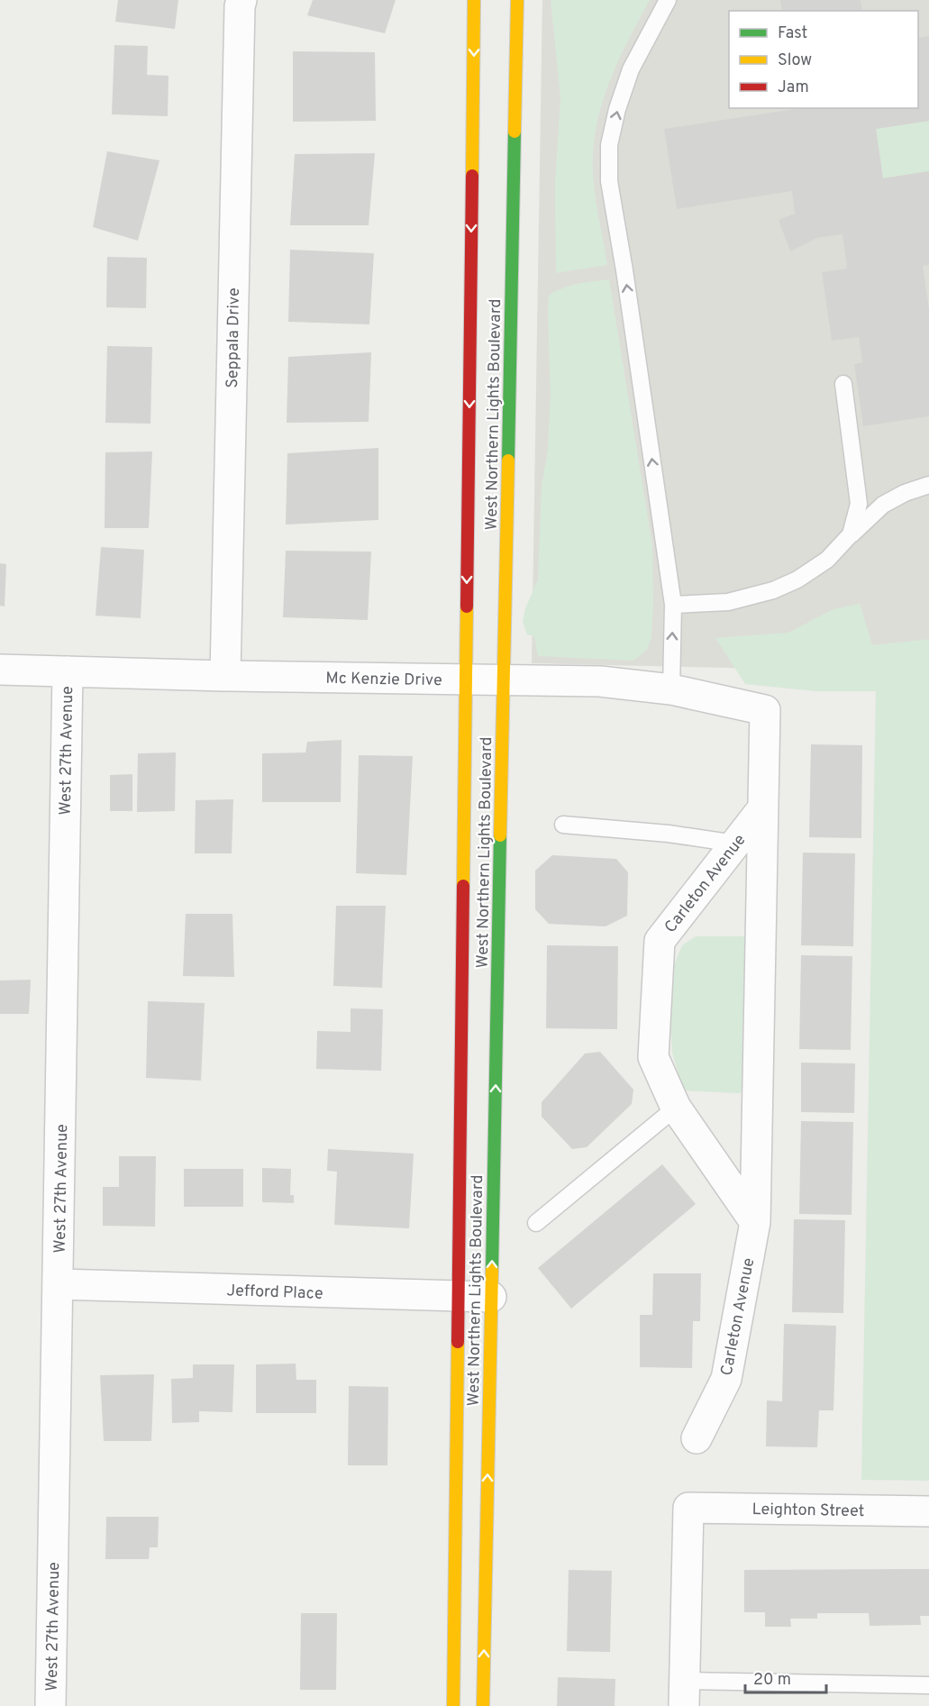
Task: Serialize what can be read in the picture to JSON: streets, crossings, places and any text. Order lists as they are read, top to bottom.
{
  "streets": {
    "street": [
      "Seppala Drive",
      "West Northern Lights Boulevard",
      "Mc Kenzie Drive",
      "West 27th Avenue",
      "Carleton Avenue",
      "Jefford Place",
      "Leighton Street"
    ]
  },
  "crossings": [
    ["Seppala Drive", "Mc Kenzie Drive"],
    ["West Northern Lights Boulevard", "Mc Kenzie Drive"],
    ["West Northern Lights Boulevard", "Jefford Place"],
    ["Mc Kenzie Drive", "West 27th Avenue"],
    ["Mc Kenzie Drive", "Carleton Avenue"],
    ["West 27th Avenue", "Jefford Place"]
  ],
  "legend": ["Fast", "Slow", "Jam"],
  "scale_bar": "20 m"
}
